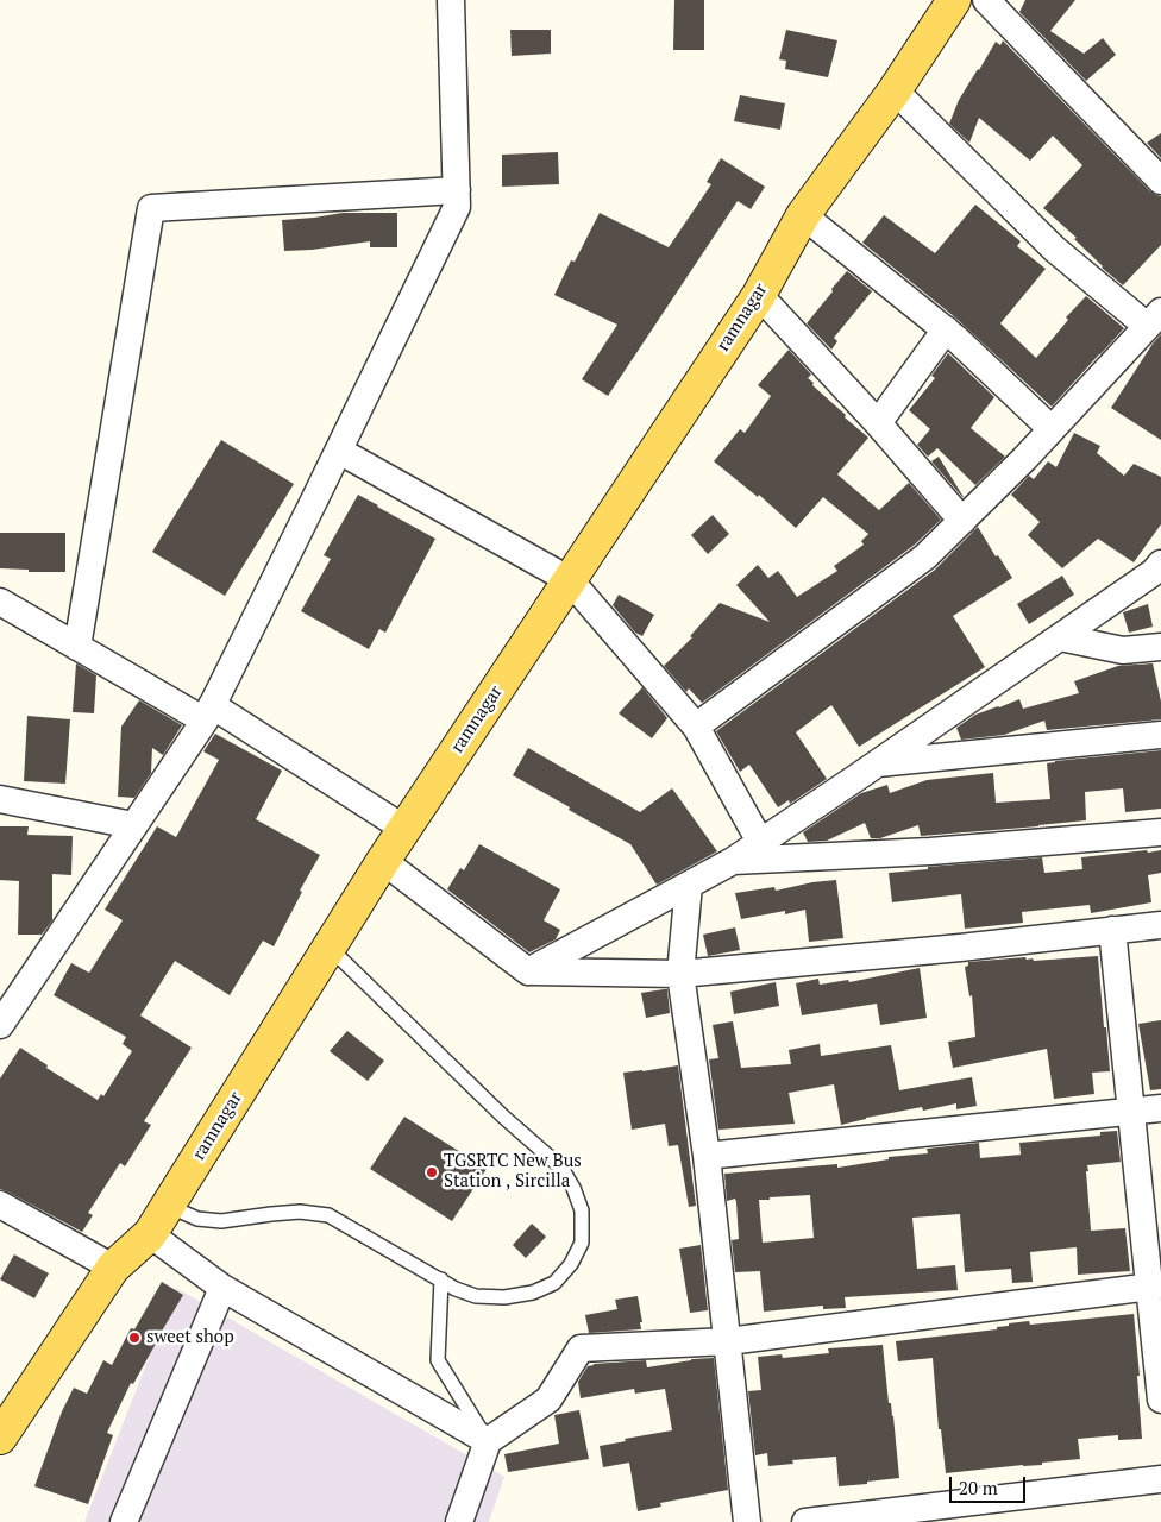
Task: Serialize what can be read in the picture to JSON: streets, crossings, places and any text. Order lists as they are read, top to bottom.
{
  "streets": {
    "main road": ["ramnagar"]
  },
  "places": ["TGSRTC New Bus Station , Sircilla", "sweet shop"],
  "scale_bar": "20 m"
}
